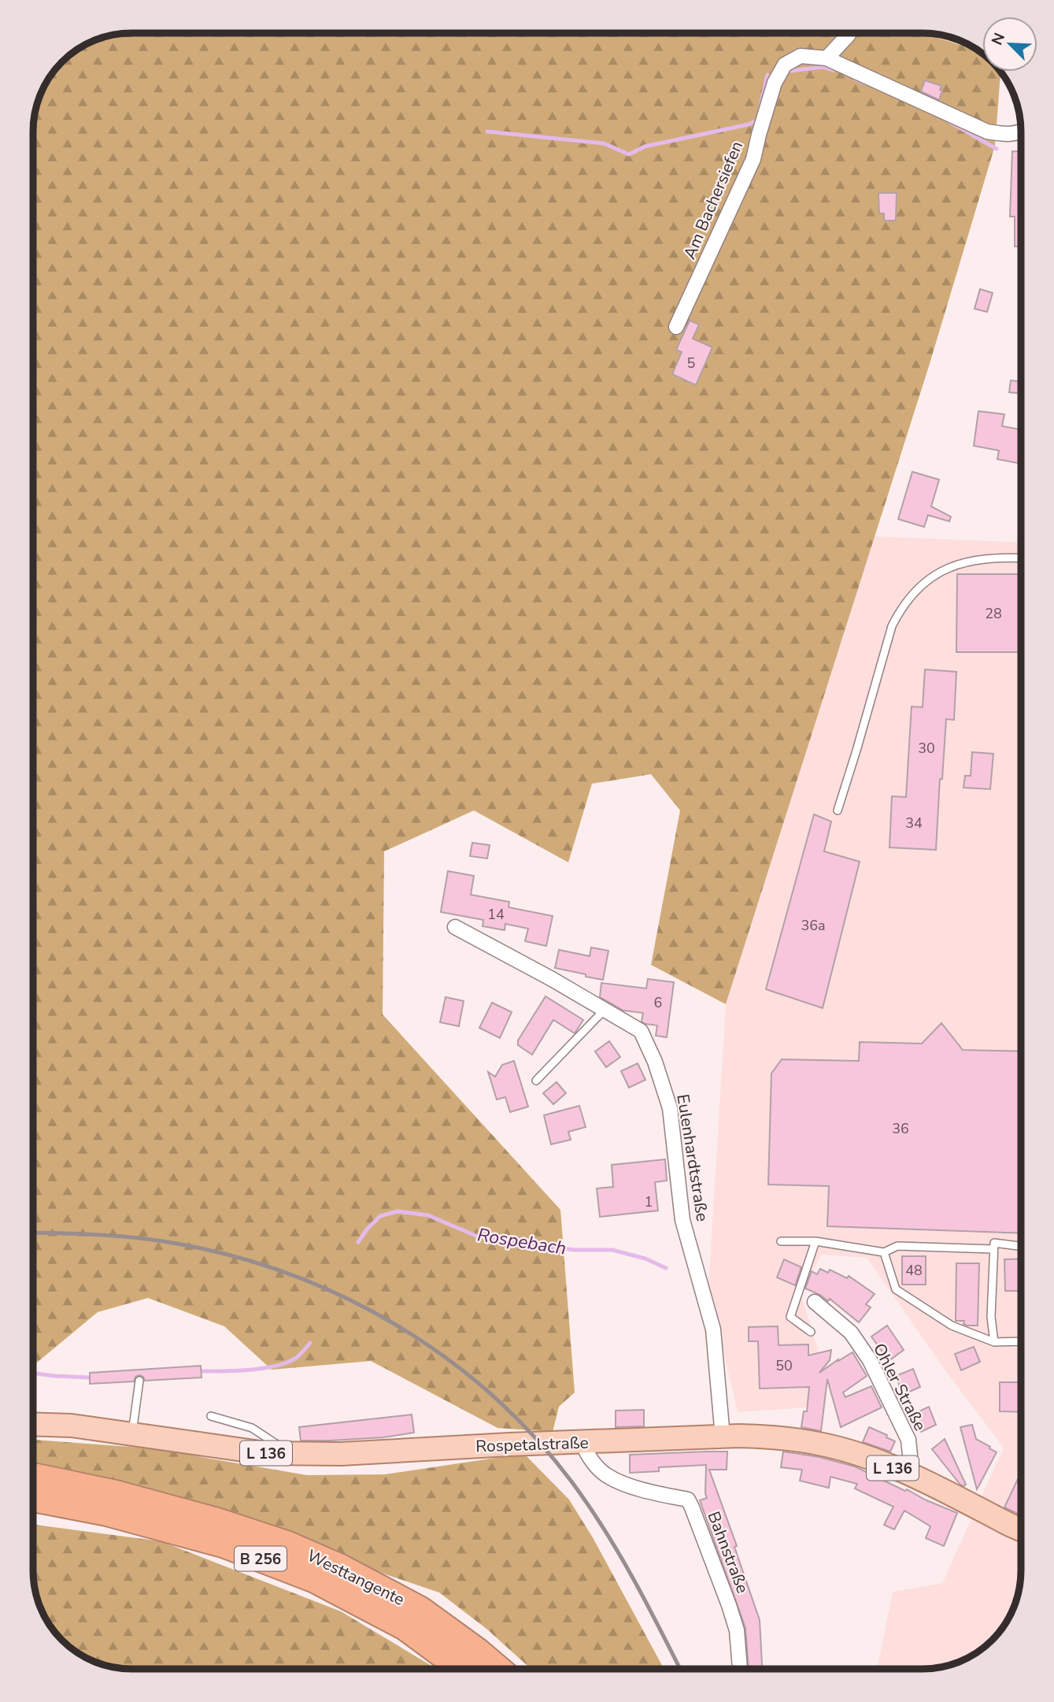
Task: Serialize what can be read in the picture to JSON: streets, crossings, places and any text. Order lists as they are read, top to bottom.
{
  "streets": {
    "highway": ["B 256", "Westtangente"],
    "main road": ["Rospetalstraße", "L 136"],
    "street": [
      "Am Bachersiefen",
      "Eulenhardtstraße",
      "Ohler Straße",
      "Bahnstraße"
    ]
  },
  "crossings": [
    ["Eulenhardtstraße", "Rospetalstraße"],
    ["Ohler Straße", "Rospetalstraße"],
    ["Rospetalstraße", "Bahnstraße"]
  ],
  "water": ["Rospebach"],
  "house_numbers": [
    "5",
    "28",
    "30",
    "34",
    "14",
    "36a",
    "6",
    "36",
    "1",
    "48",
    "50"
  ],
  "north": "top left"
}
